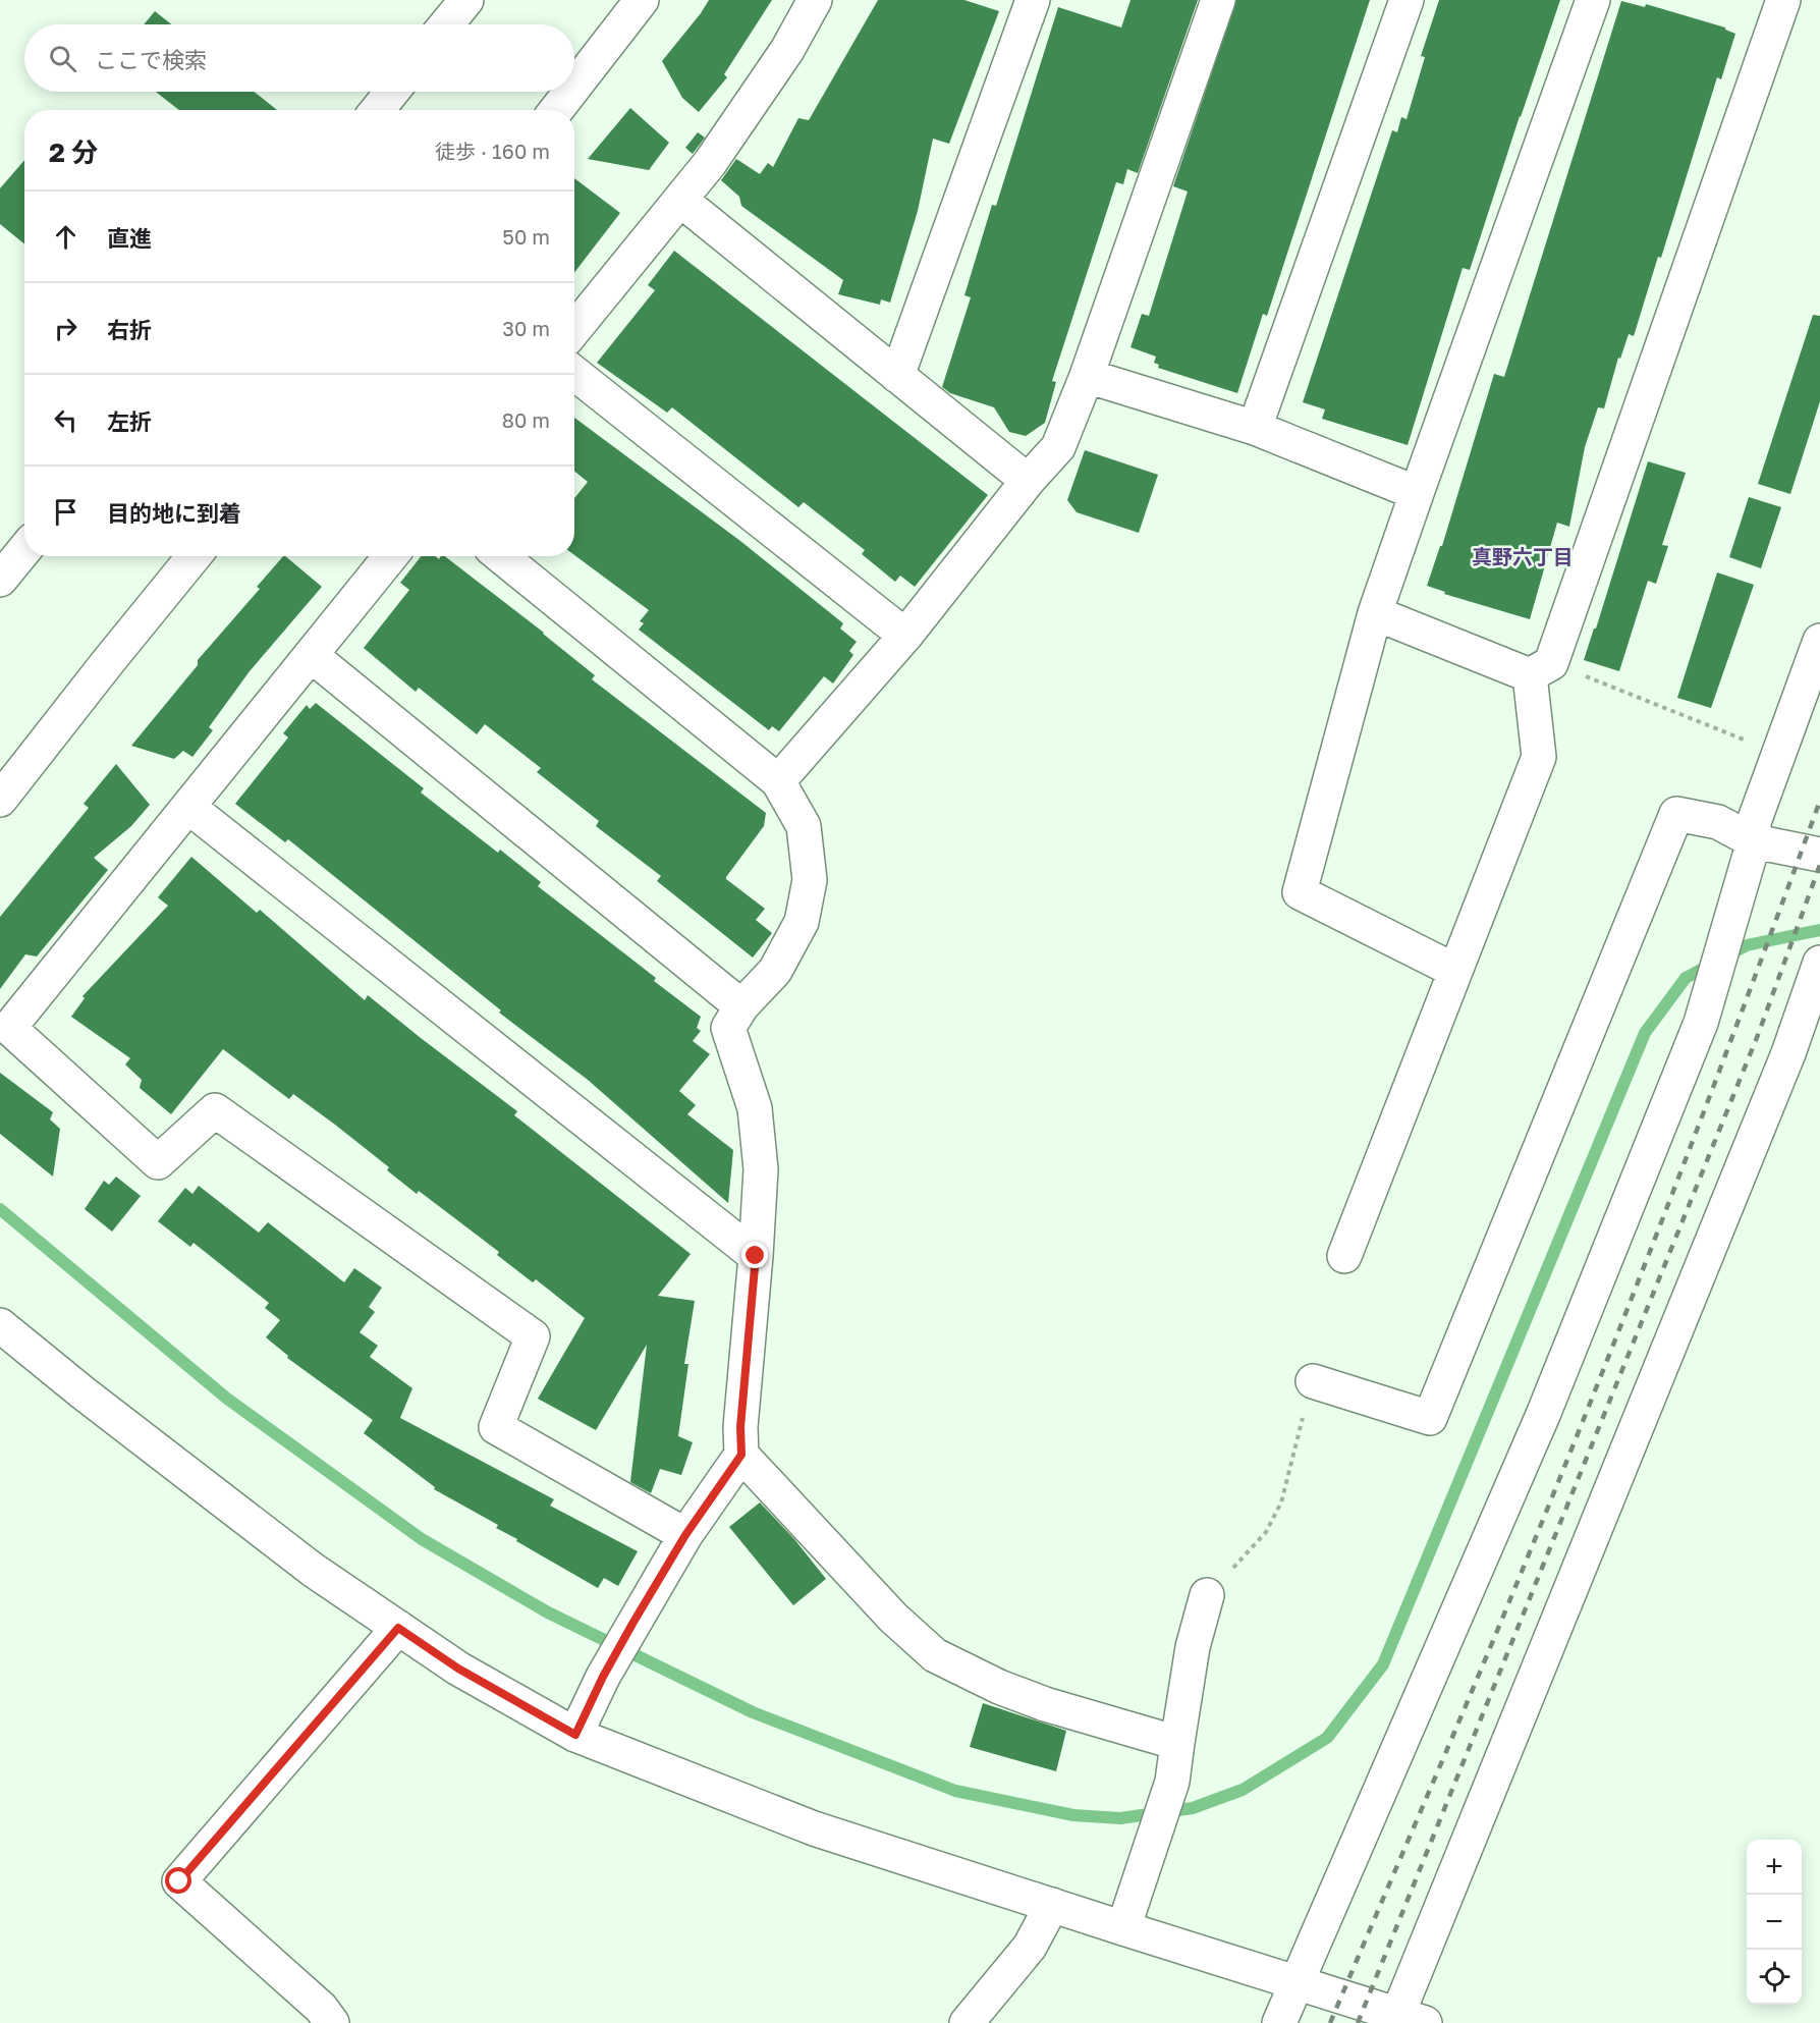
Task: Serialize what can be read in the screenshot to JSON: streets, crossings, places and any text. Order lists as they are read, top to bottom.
{
  "districts": ["真野六丁目"],
  "page": {
    "search": "ここで検索",
    "heading": ["2 分", "徒歩 · 160 m"],
    "list": [
      ["直進", "50 m"],
      ["右折", "30 m"],
      ["左折", "80 m"],
      "目的地に到着"
    ],
    "map_buttons": ["+", "−"]
  }
}
